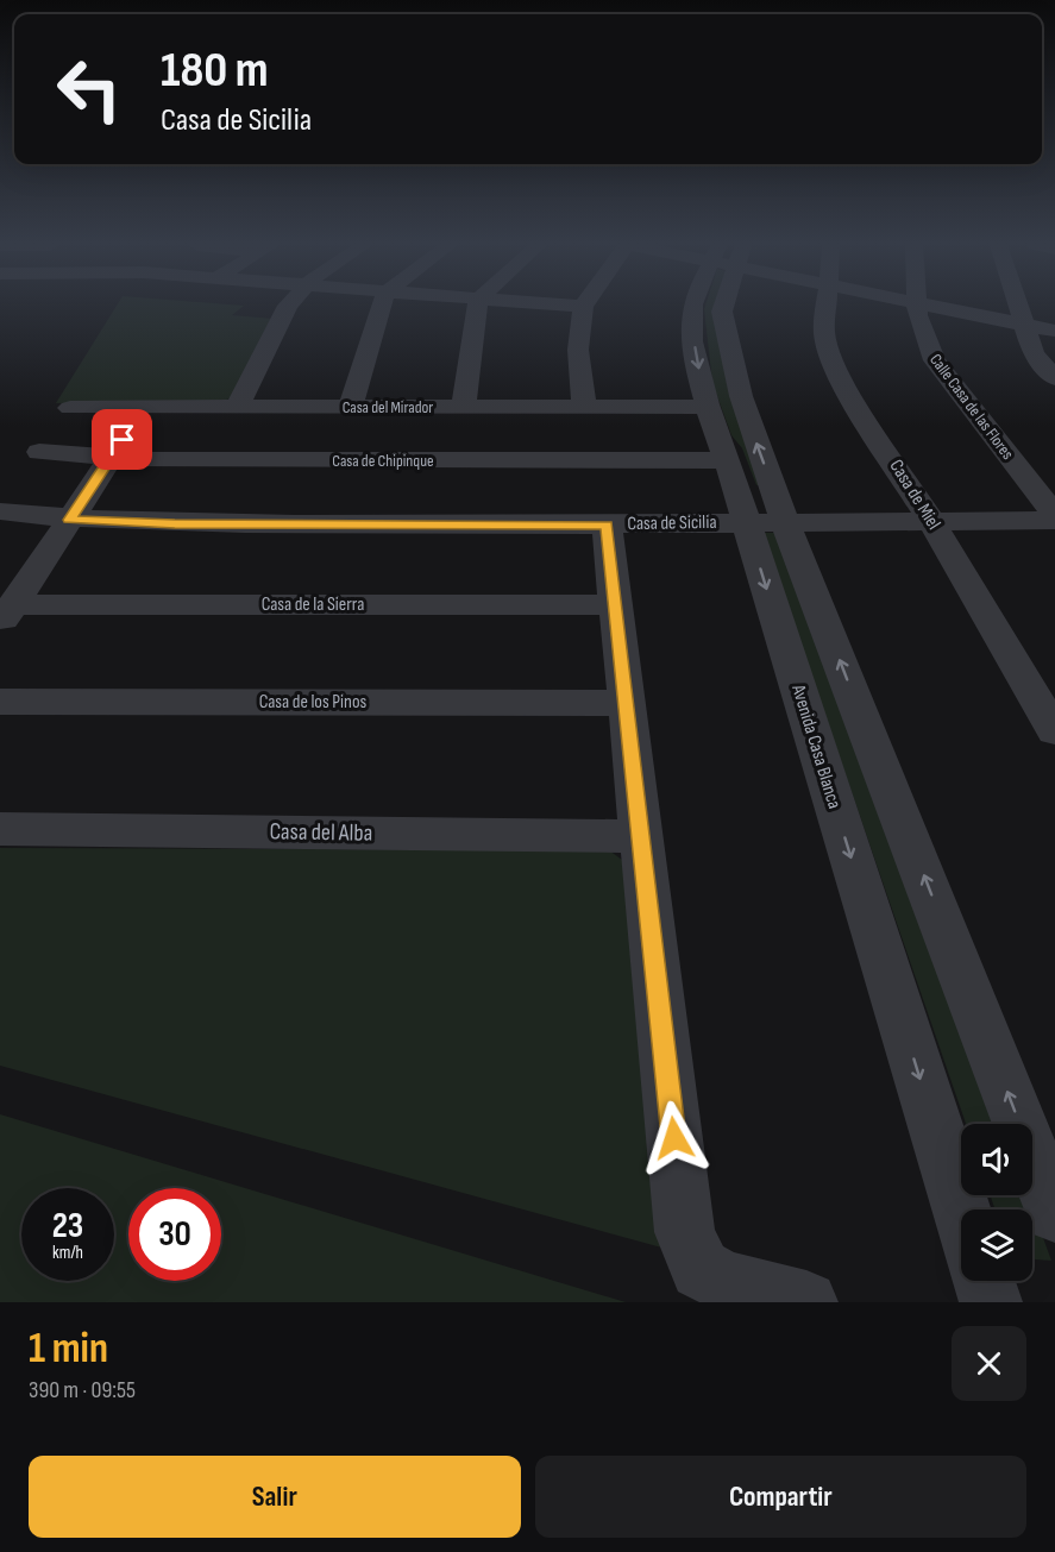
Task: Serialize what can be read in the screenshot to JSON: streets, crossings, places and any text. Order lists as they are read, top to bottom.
{
  "streets": {
    "street": [
      "Casa del Mirador",
      "Calle Casa de las Flores",
      "Casa de Chipinque",
      "Casa de Miel",
      "Casa de Sicilia",
      "Casa de la Sierra",
      "Casa de los Pinos",
      "Avenida Casa Blanca",
      "Casa del Alba"
    ]
  },
  "crossings": [
    ["Casa del Mirador", "Avenida Casa Blanca"],
    ["Calle Casa de las Flores", "Casa de Sicilia"],
    ["Casa de Chipinque", "Avenida Casa Blanca"],
    ["Casa de Miel", "Casa de Sicilia"],
    ["Casa de Sicilia", "Avenida Casa Blanca"]
  ],
  "page": {
    "turn": ["180 m", "Casa de Sicilia"],
    "speed": "23 km/h",
    "limit": "30",
    "heading": ["1 min", "390 m · 09:55"],
    "buttons": ["Salir", "Compartir"]
  }
}
